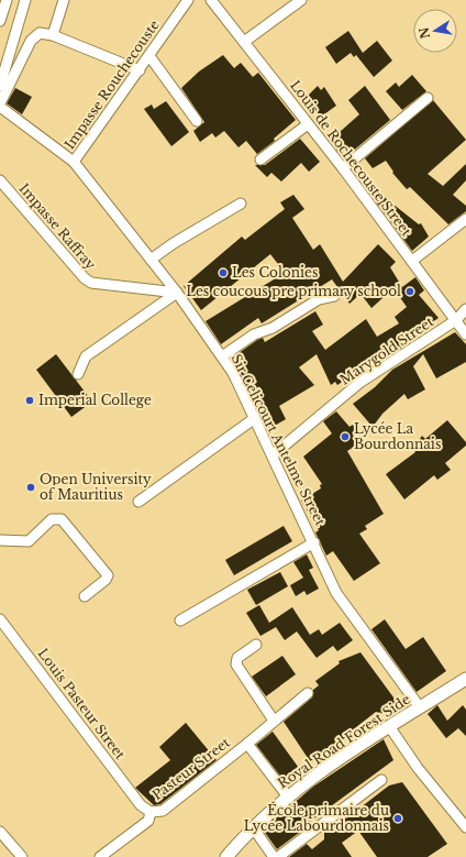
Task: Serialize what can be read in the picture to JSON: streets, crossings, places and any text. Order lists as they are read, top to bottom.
{
  "streets": {
    "main road": ["Royal Road Forest Side"],
    "street": [
      "Impasse Rouchecouste",
      "Louis de Rochecouste Street",
      "Impasse Raffray",
      "Marygold Street",
      "Sir Celicourt Antelme Street",
      "Louis Pasteur Street",
      "Pasteur Street"
    ]
  },
  "crossings": [
    ["Impasse Rouchecouste", "Sir Celicourt Antelme Street"],
    ["Louis de Rochecouste Street", "Marygold Street"],
    ["Impasse Raffray", "Sir Celicourt Antelme Street"],
    ["Marygold Street", "Sir Celicourt Antelme Street"],
    ["Sir Celicourt Antelme Street", "Royal Road Forest Side"],
    ["Louis Pasteur Street", "Pasteur Street"],
    ["Royal Road Forest Side", "Pasteur Street"]
  ],
  "places": [
    "Les Colonies",
    "Les coucous pre primary school",
    "Imperial College",
    "Lycée La Bourdonnais",
    "Open University of Mauritius",
    "École primaire du Lycée Labourdonnais"
  ],
  "north": "left"
}
